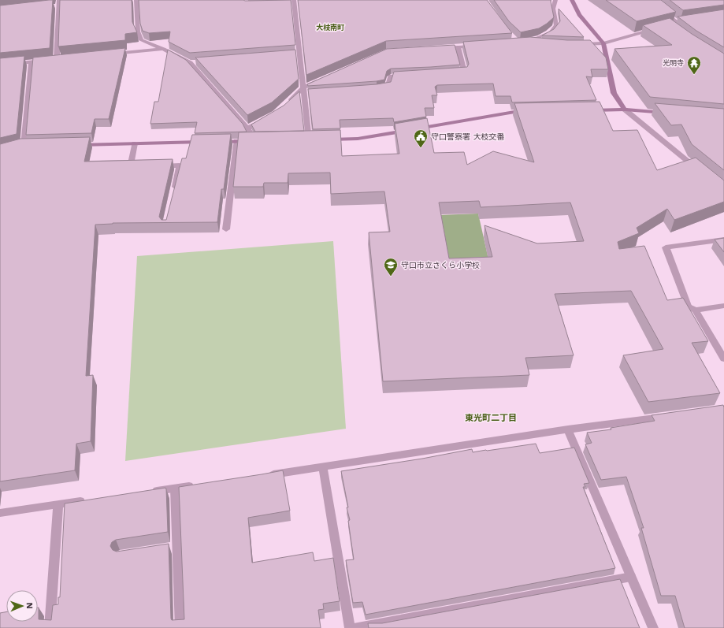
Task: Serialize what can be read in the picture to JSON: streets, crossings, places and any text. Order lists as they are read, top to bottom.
{
  "districts": ["大枝南町", "東光町二丁目"],
  "places": {
    "temple": ["光明寺"],
    "public building": ["守口警察署 大枝交番"],
    "school or university": ["守口市立さくら小学校"]
  },
  "north": "right"
}
